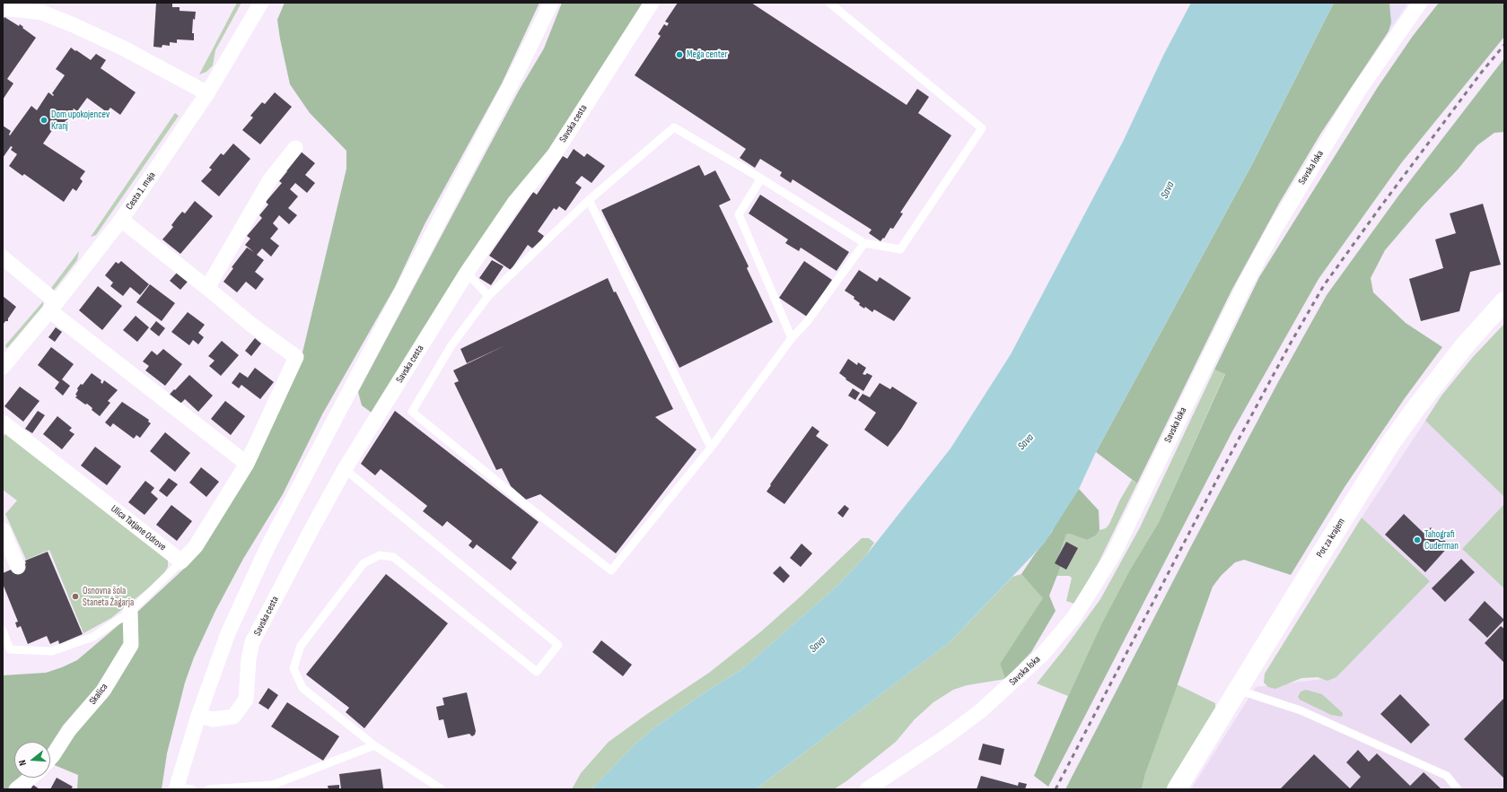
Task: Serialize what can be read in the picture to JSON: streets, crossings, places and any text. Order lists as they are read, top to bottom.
{
  "streets": {
    "street": [
      "Savska cesta",
      "Savska loka",
      "Cesta 1. maja",
      "Ulica Tatjane Odrove",
      "Pot za krajem",
      "Skalica"
    ]
  },
  "water": ["Sava"],
  "places": [
    "Mega center",
    "Dom upokojencev Kranj",
    "Tahografi Cuderman",
    "Osnovna šola Staneta Žagarja"
  ],
  "north": "left"
}
